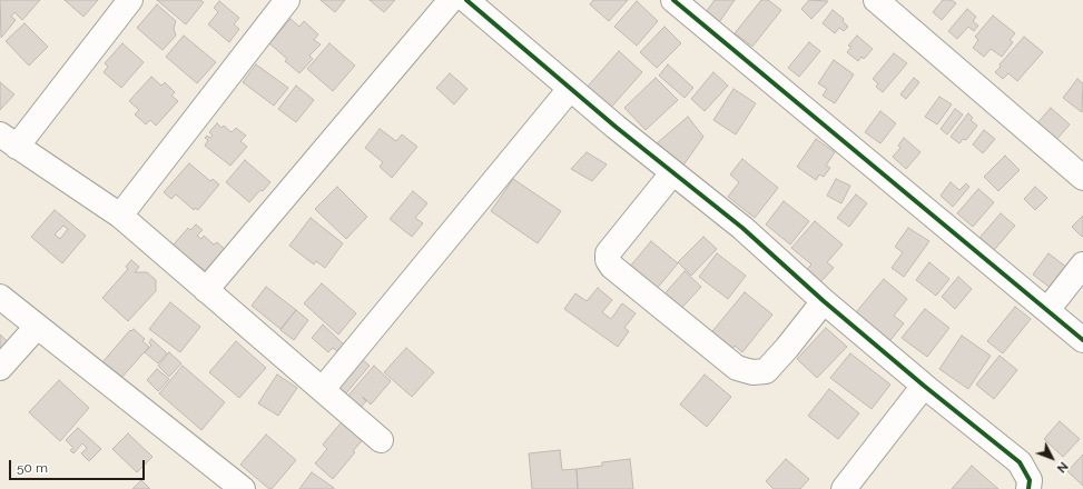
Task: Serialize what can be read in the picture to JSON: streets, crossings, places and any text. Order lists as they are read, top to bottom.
{
  "scale_bar": "50 m",
  "north": "bottom right"
}
